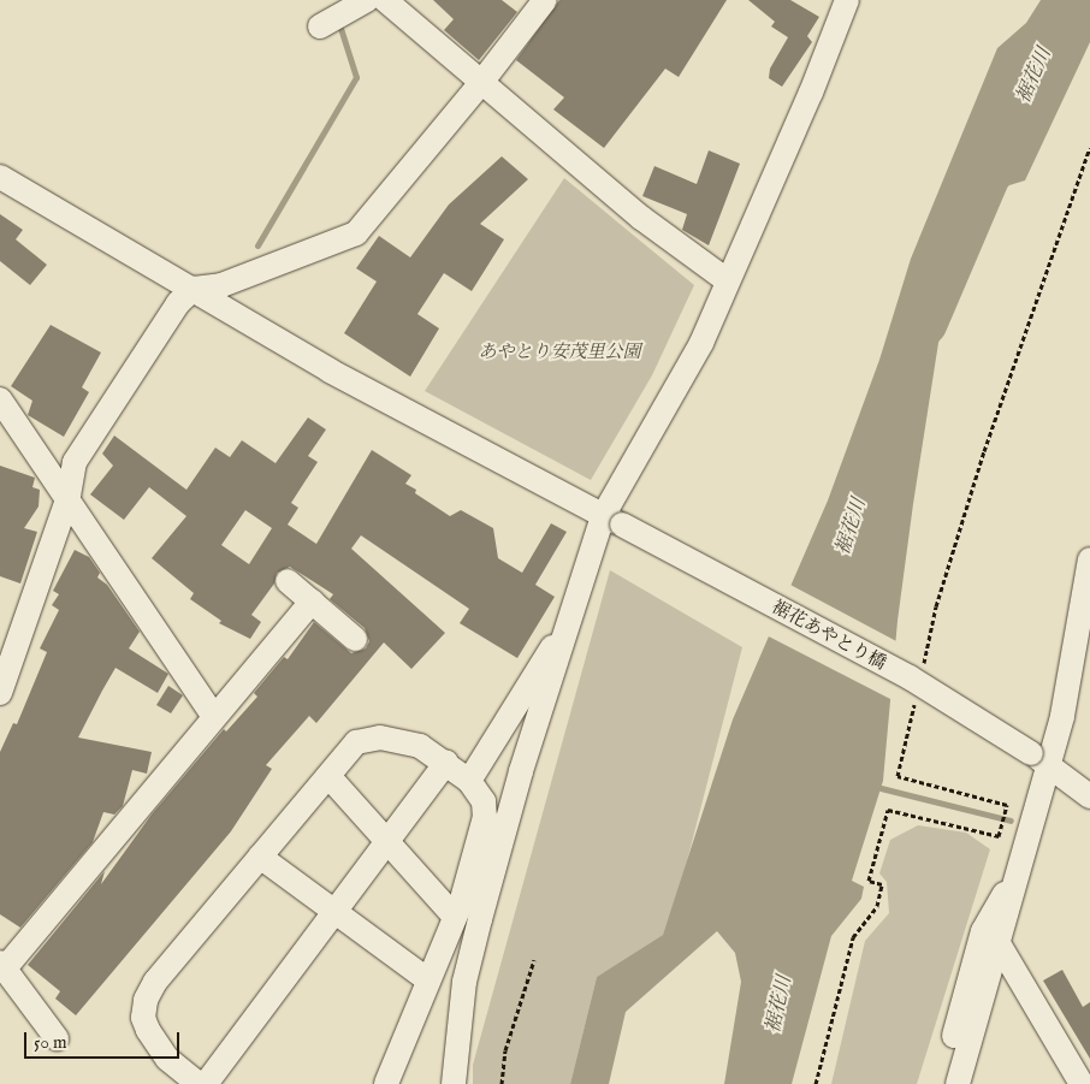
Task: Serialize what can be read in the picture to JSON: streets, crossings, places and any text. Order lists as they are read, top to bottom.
{
  "streets": {
    "street": ["裾花あやとり橋"]
  },
  "water": ["裾花川"],
  "parks": ["あやとり安茂里公園"],
  "scale_bar": "50 m"
}
